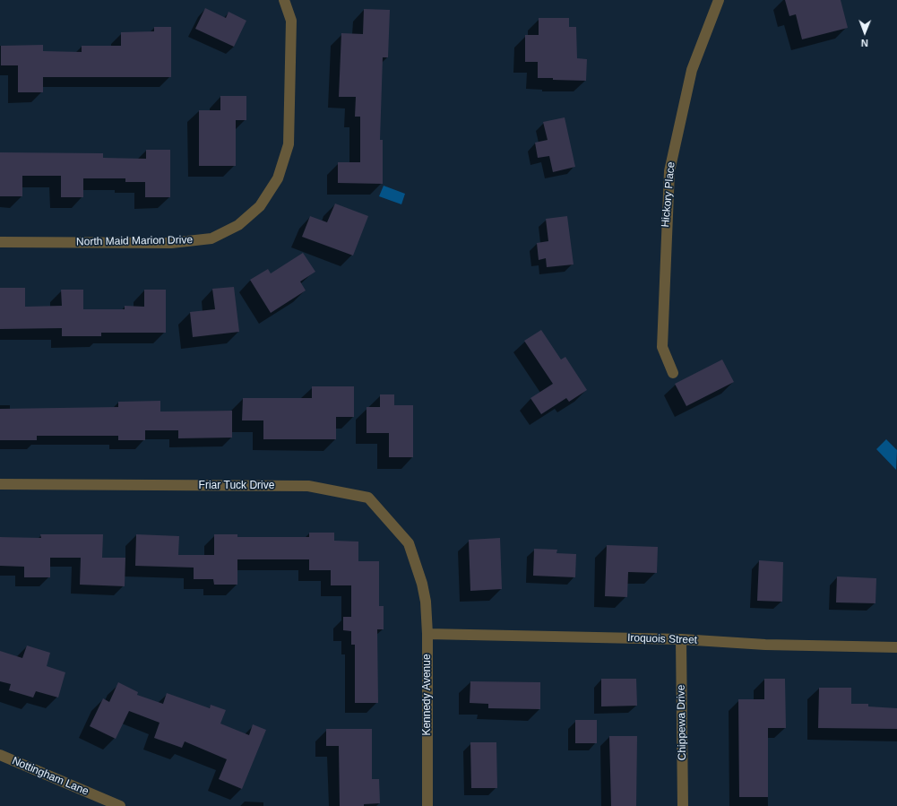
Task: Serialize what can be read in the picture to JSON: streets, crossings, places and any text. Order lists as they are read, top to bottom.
{
  "streets": {
    "street": [
      "Hickory Place",
      "North Maid Marion Drive",
      "Friar Tuck Drive",
      "Iroquois Street",
      "Kennedy Avenue",
      "Chippewa Drive",
      "Nottingham Lane"
    ]
  },
  "crossings": [
    ["Friar Tuck Drive", "Kennedy Avenue"],
    ["Iroquois Street", "Kennedy Avenue"],
    ["Iroquois Street", "Chippewa Drive"]
  ],
  "north": "bottom"
}
